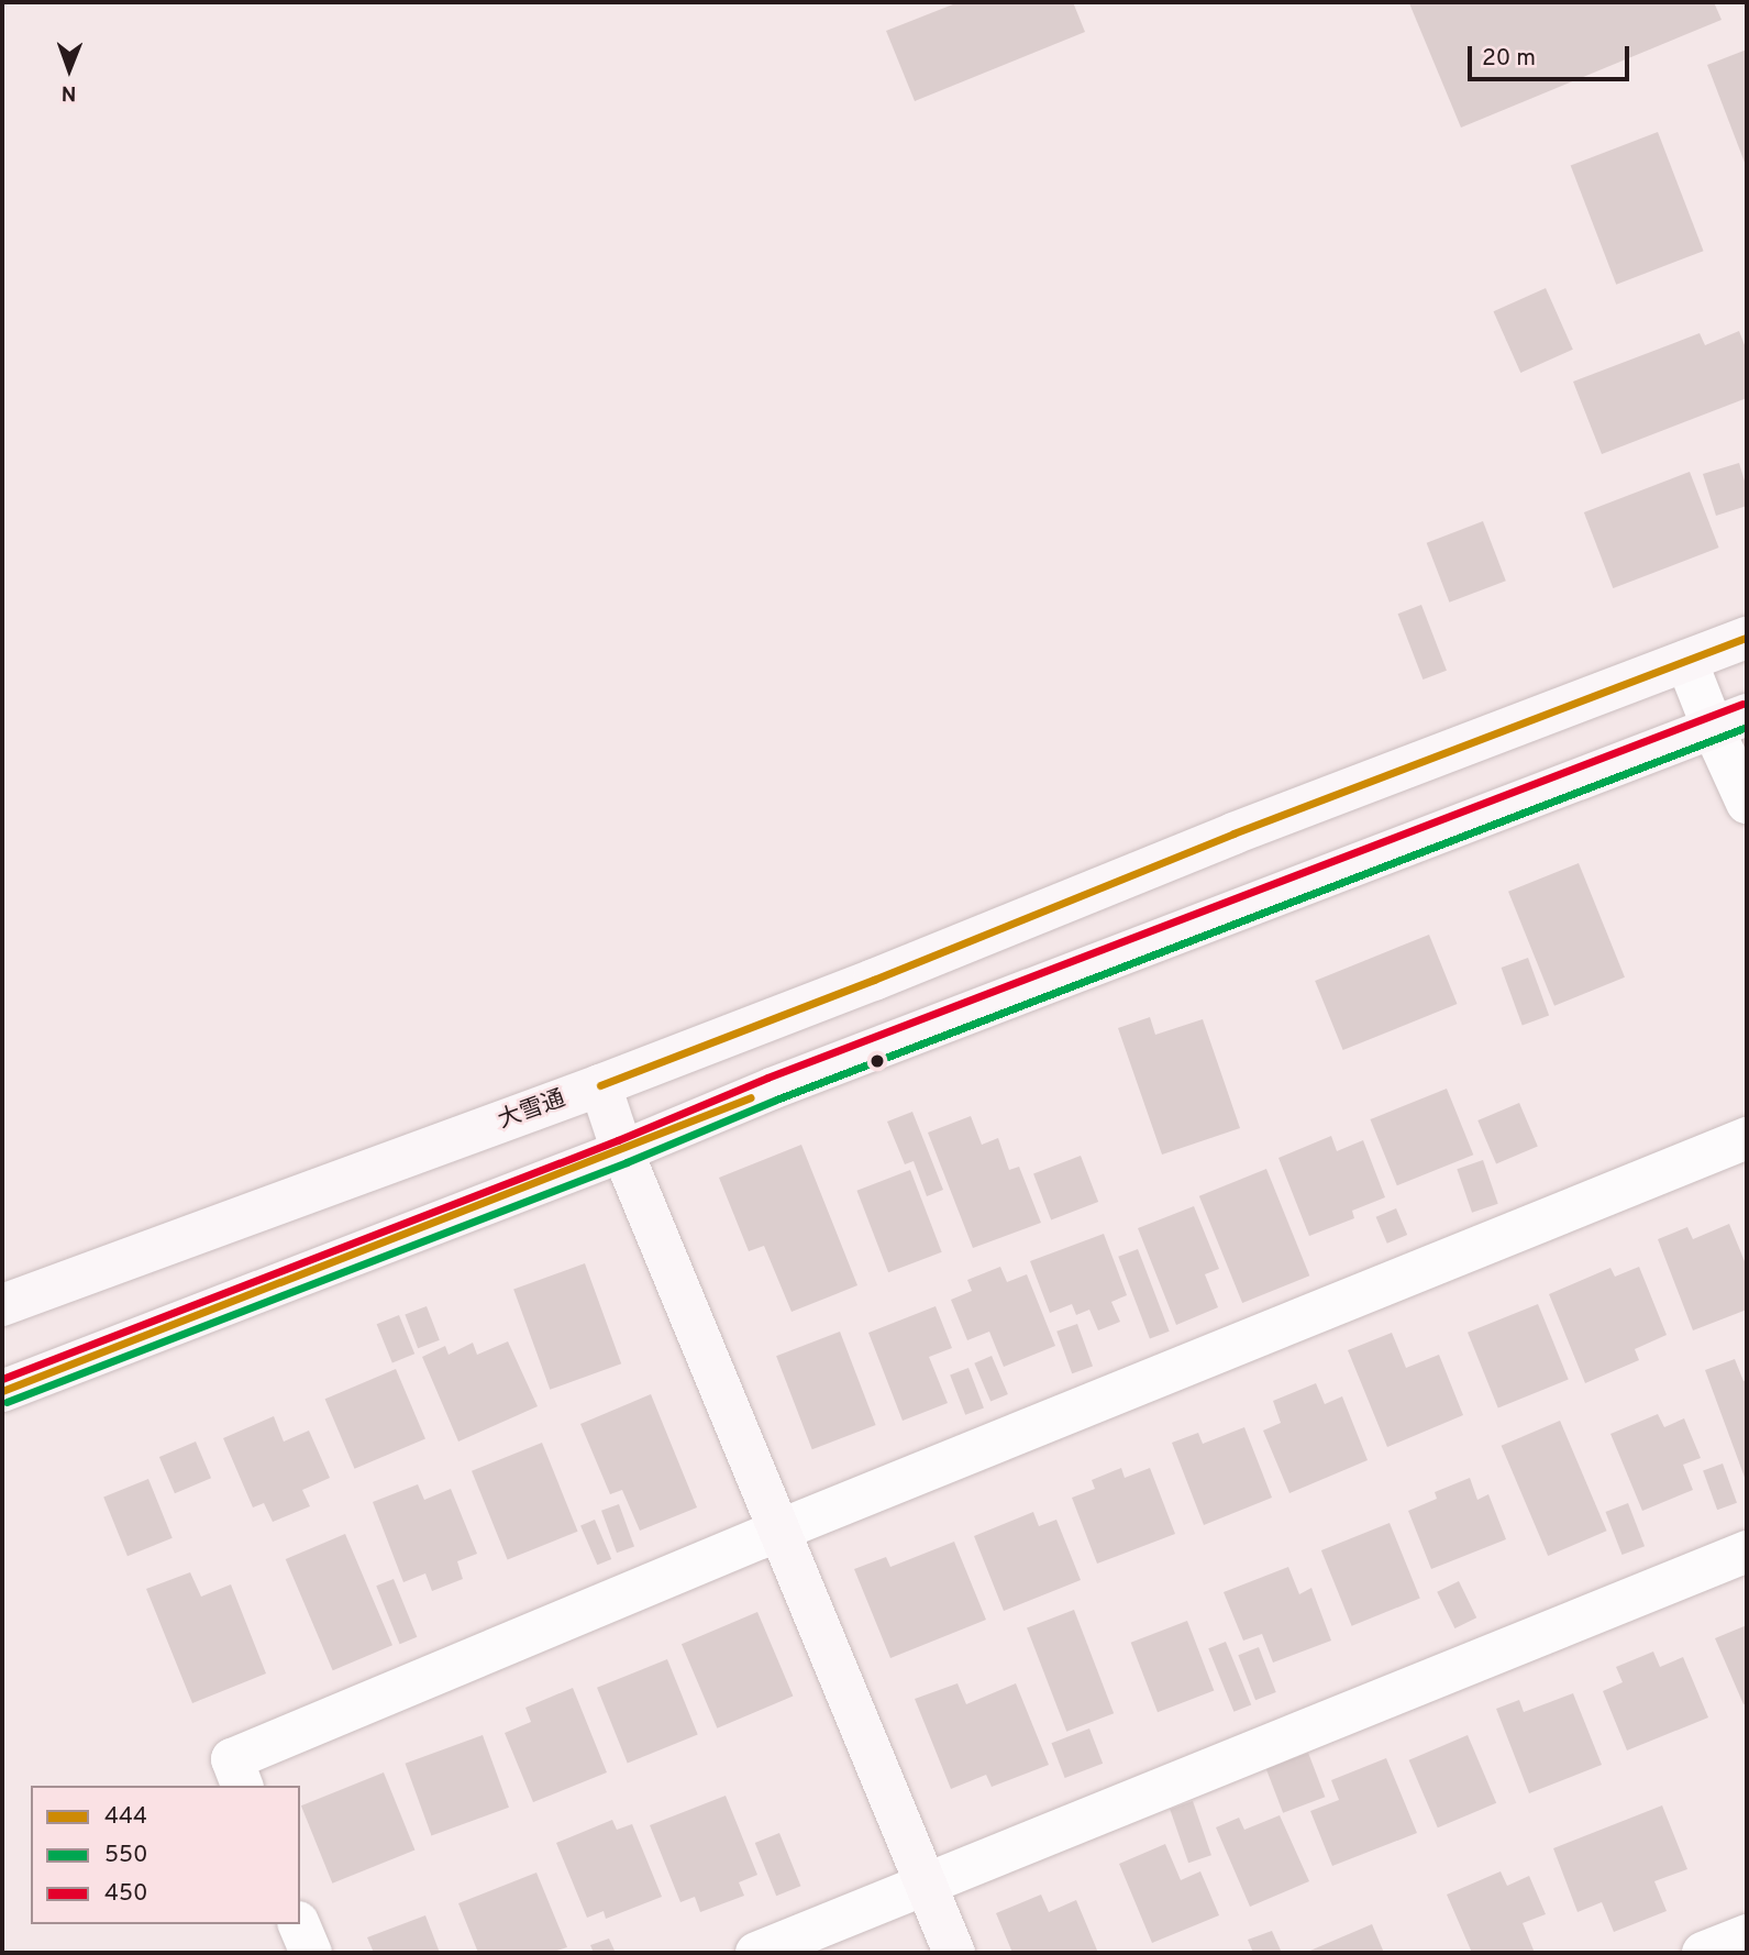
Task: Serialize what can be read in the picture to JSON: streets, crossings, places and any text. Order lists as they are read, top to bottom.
{
  "streets": {
    "street": ["大雪通"]
  },
  "lines": ["transit line 444", "transit line 450", "transit line 550"],
  "legend": ["444", "550", "450"],
  "scale_bar": "20 m",
  "north": "bottom"
}
